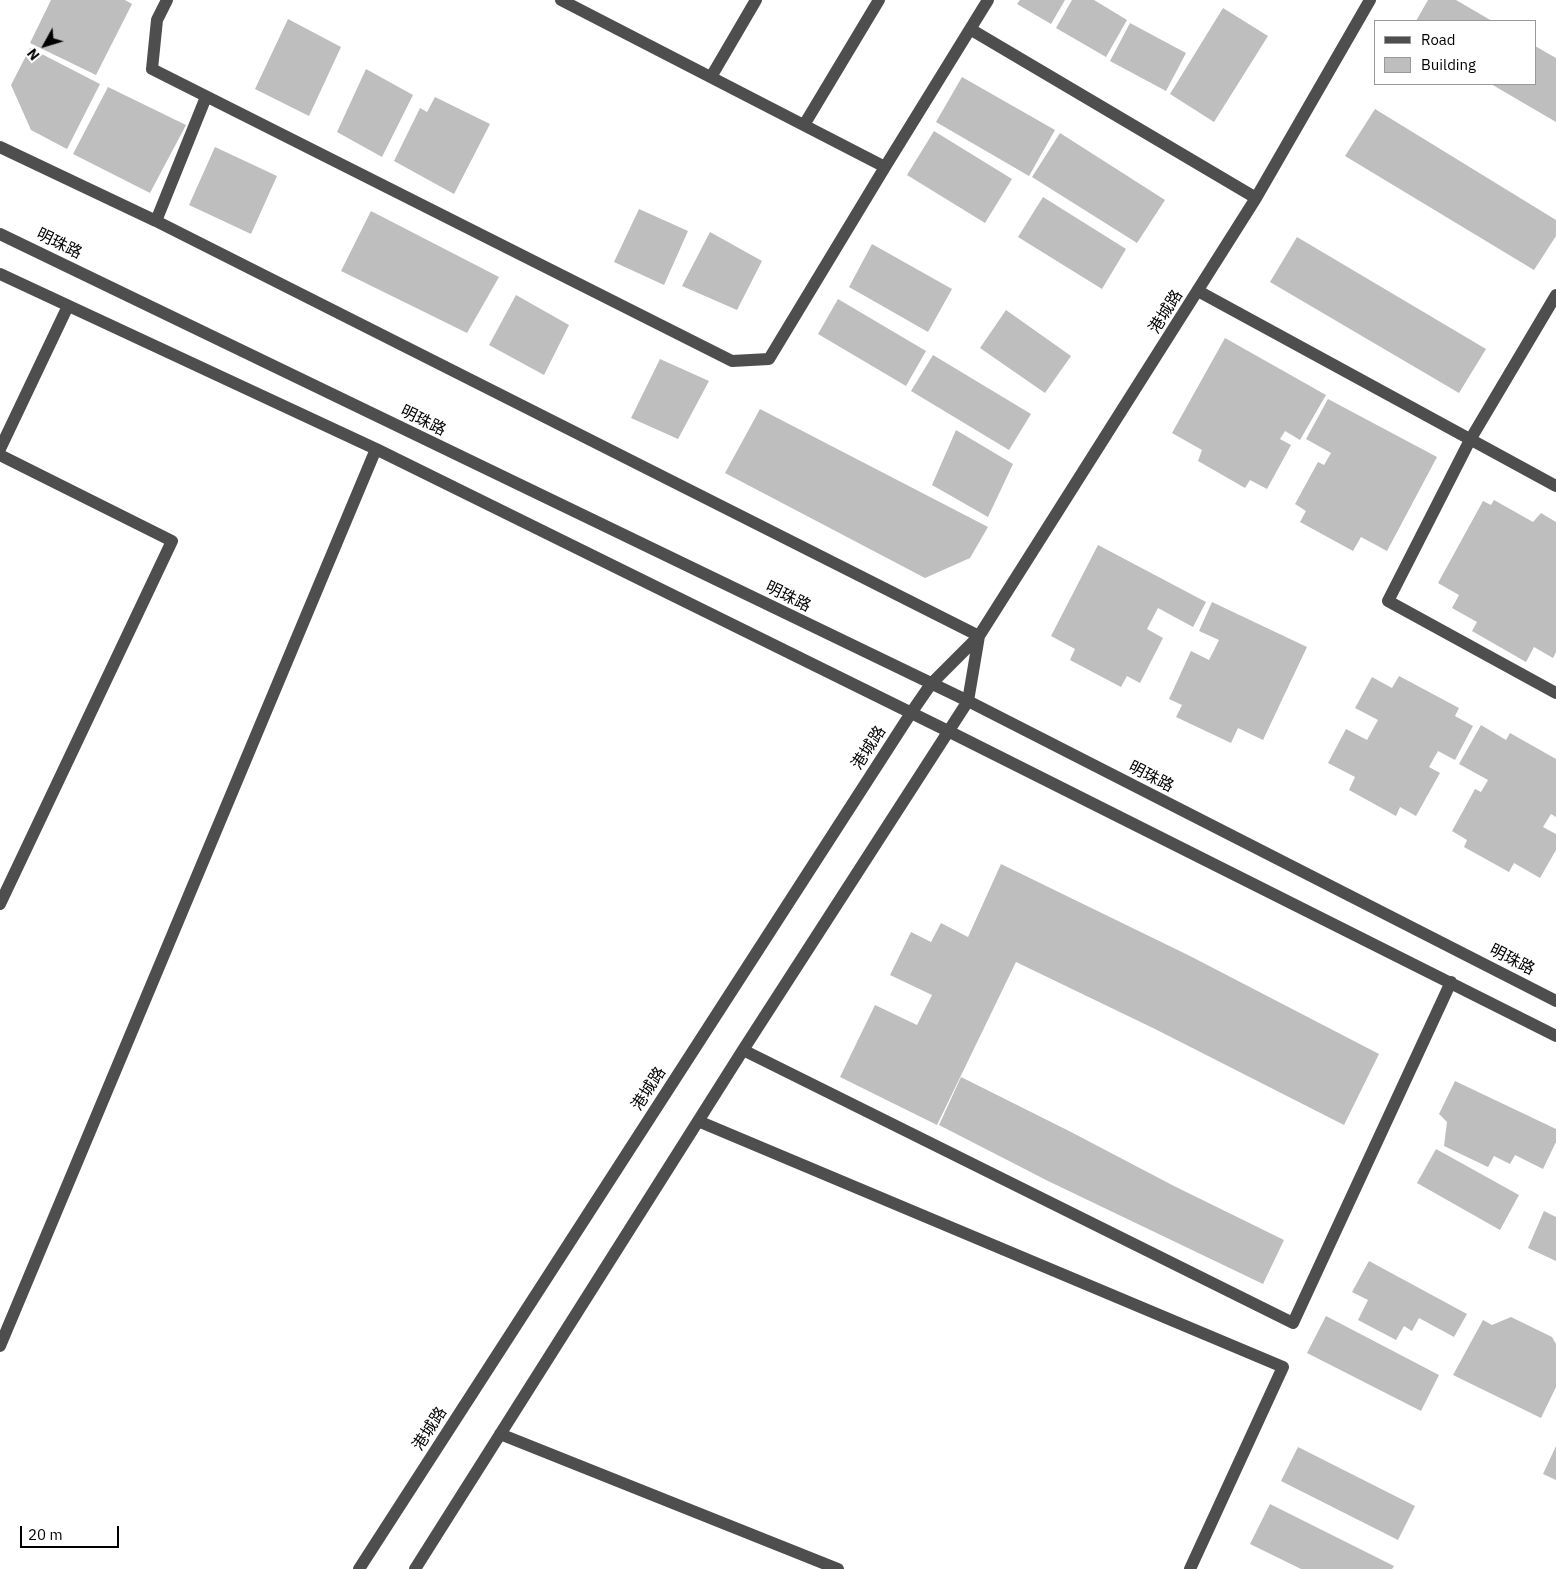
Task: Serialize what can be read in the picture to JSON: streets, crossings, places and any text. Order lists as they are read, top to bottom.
{
  "streets": {
    "street": ["明珠路", "港城路"]
  },
  "crossings": [
    ["明珠路", "港城路"]
  ],
  "legend": ["Road", "Building"],
  "scale_bar": "20 m",
  "north": "bottom left"
}
